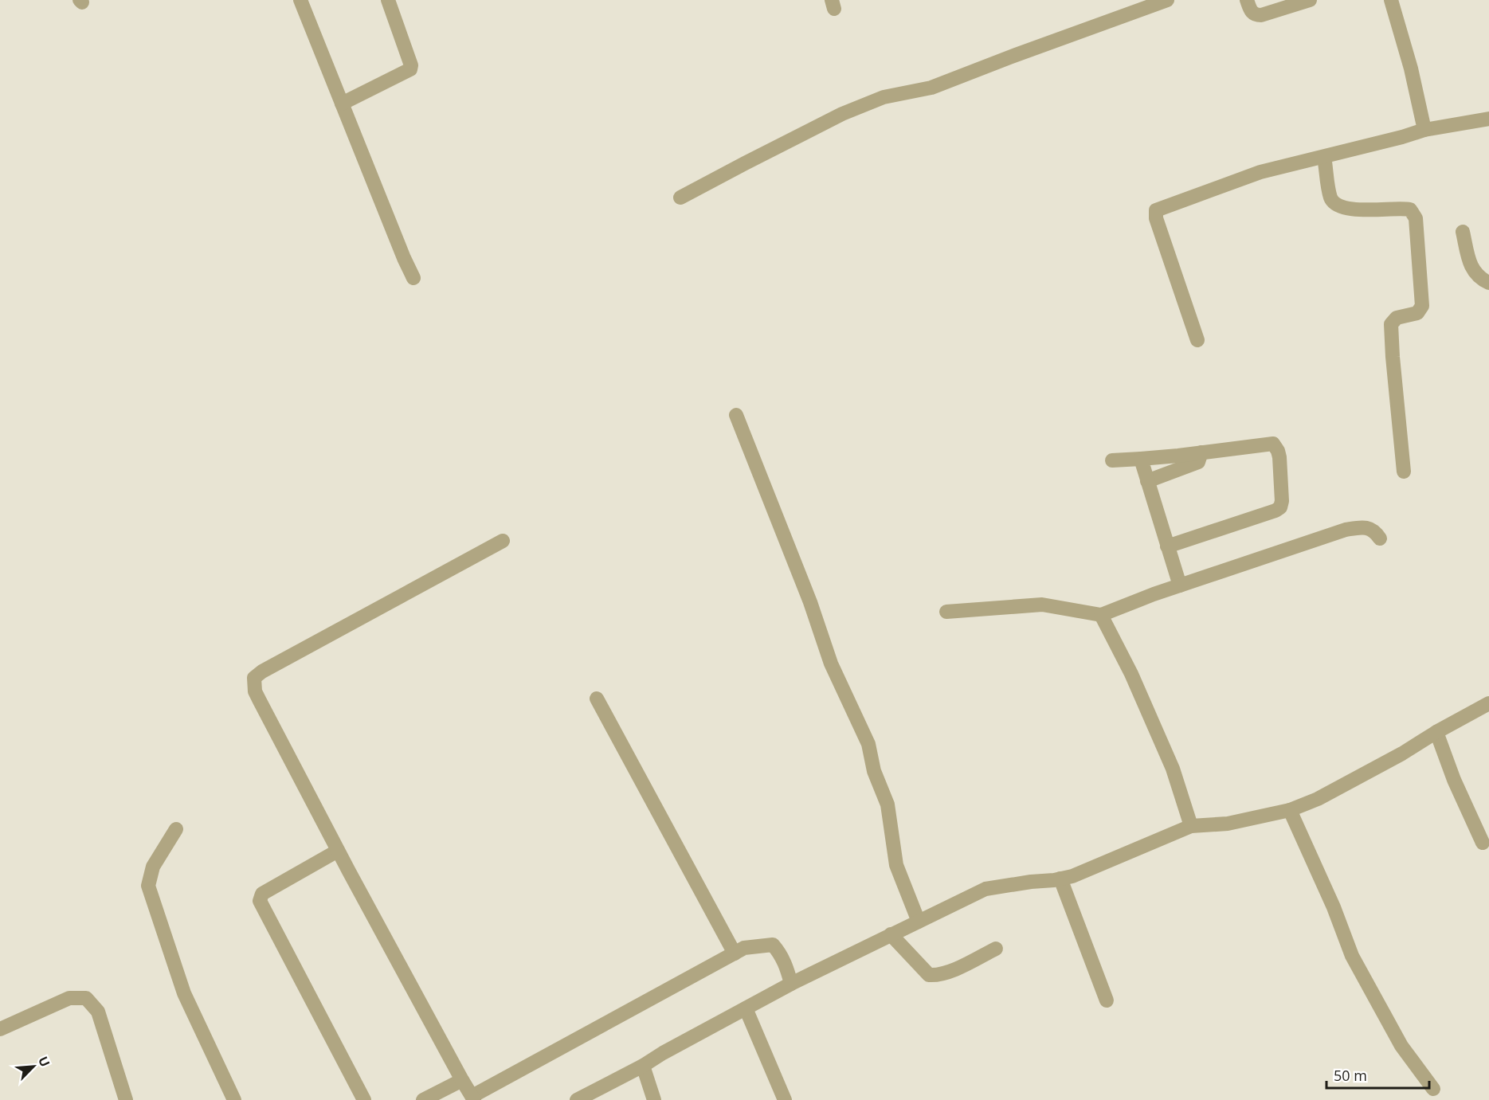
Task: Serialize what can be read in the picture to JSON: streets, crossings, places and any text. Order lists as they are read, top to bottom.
{
  "scale_bar": "50 m",
  "north": "top right"
}
